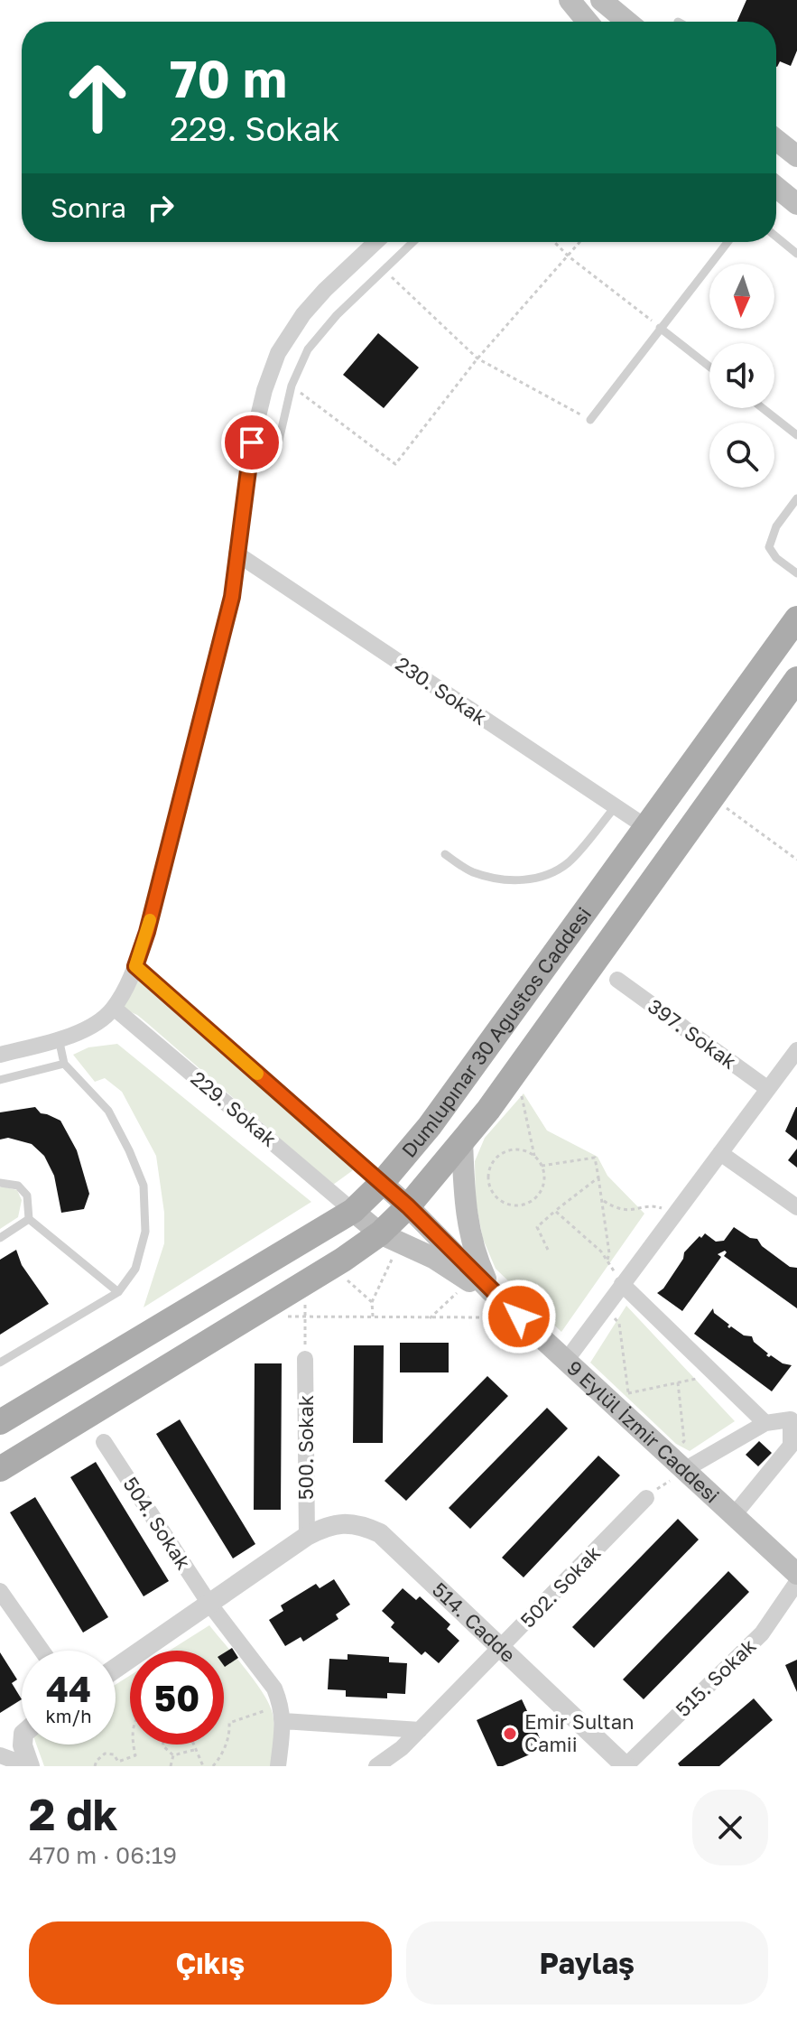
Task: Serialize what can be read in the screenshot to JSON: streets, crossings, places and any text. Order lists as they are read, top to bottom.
{
  "streets": {
    "main road": ["Dumlupınar 30 Ağustos Caddesi", "9 Eylül İzmir Caddesi"],
    "street": [
      "230. Sokak",
      "397. Sokak",
      "229. Sokak",
      "500. Sokak",
      "504. Sokak",
      "502. Sokak",
      "514. Cadde",
      "515. Sokak"
    ]
  },
  "crossings": [
    ["230. Sokak", "Dumlupınar 30 Ağustos Caddesi"],
    ["Dumlupınar 30 Ağustos Caddesi", "229. Sokak"],
    ["Dumlupınar 30 Ağustos Caddesi", "9 Eylül İzmir Caddesi"],
    ["229. Sokak", "9 Eylül İzmir Caddesi"],
    ["500. Sokak", "514. Cadde"],
    ["504. Sokak", "514. Cadde"],
    ["502. Sokak", "514. Cadde"],
    ["514. Cadde", "515. Sokak"]
  ],
  "places": ["Emir Sultan Camii"],
  "north": "bottom",
  "page": {
    "turn": ["70 m", "229. Sokak"],
    "then": "Sonra",
    "speed": "44 km/h",
    "limit": "50",
    "heading": ["2 dk", "470 m · 06:19"],
    "buttons": ["Çıkış", "Paylaş"]
  }
}
